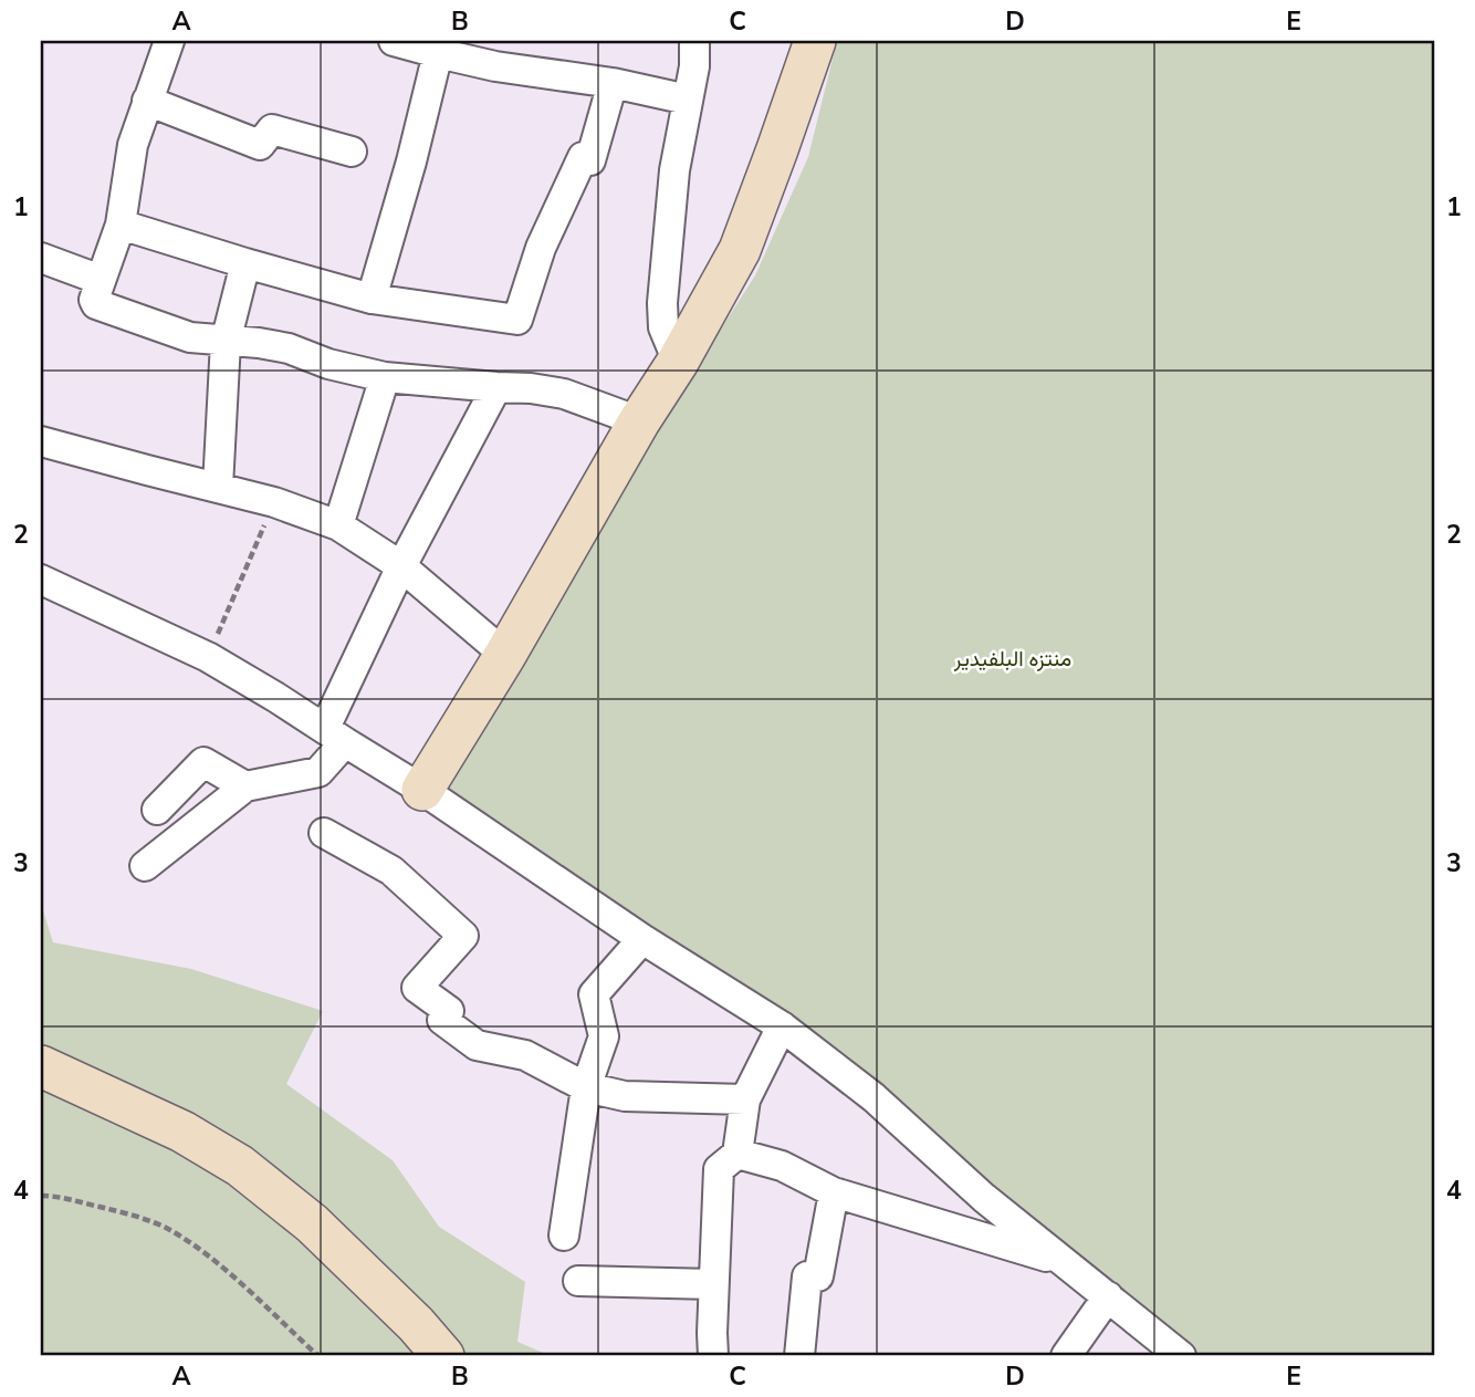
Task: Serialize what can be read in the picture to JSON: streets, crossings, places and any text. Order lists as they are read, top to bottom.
{
  "parks": ["منتزه البلفيدير"],
  "grid": {
    "columns": [
      "A",
      "B",
      "C",
      "D",
      "E"
    ],
    "rows": [
      "1",
      "2",
      "3",
      "4"
    ]
  }
}
